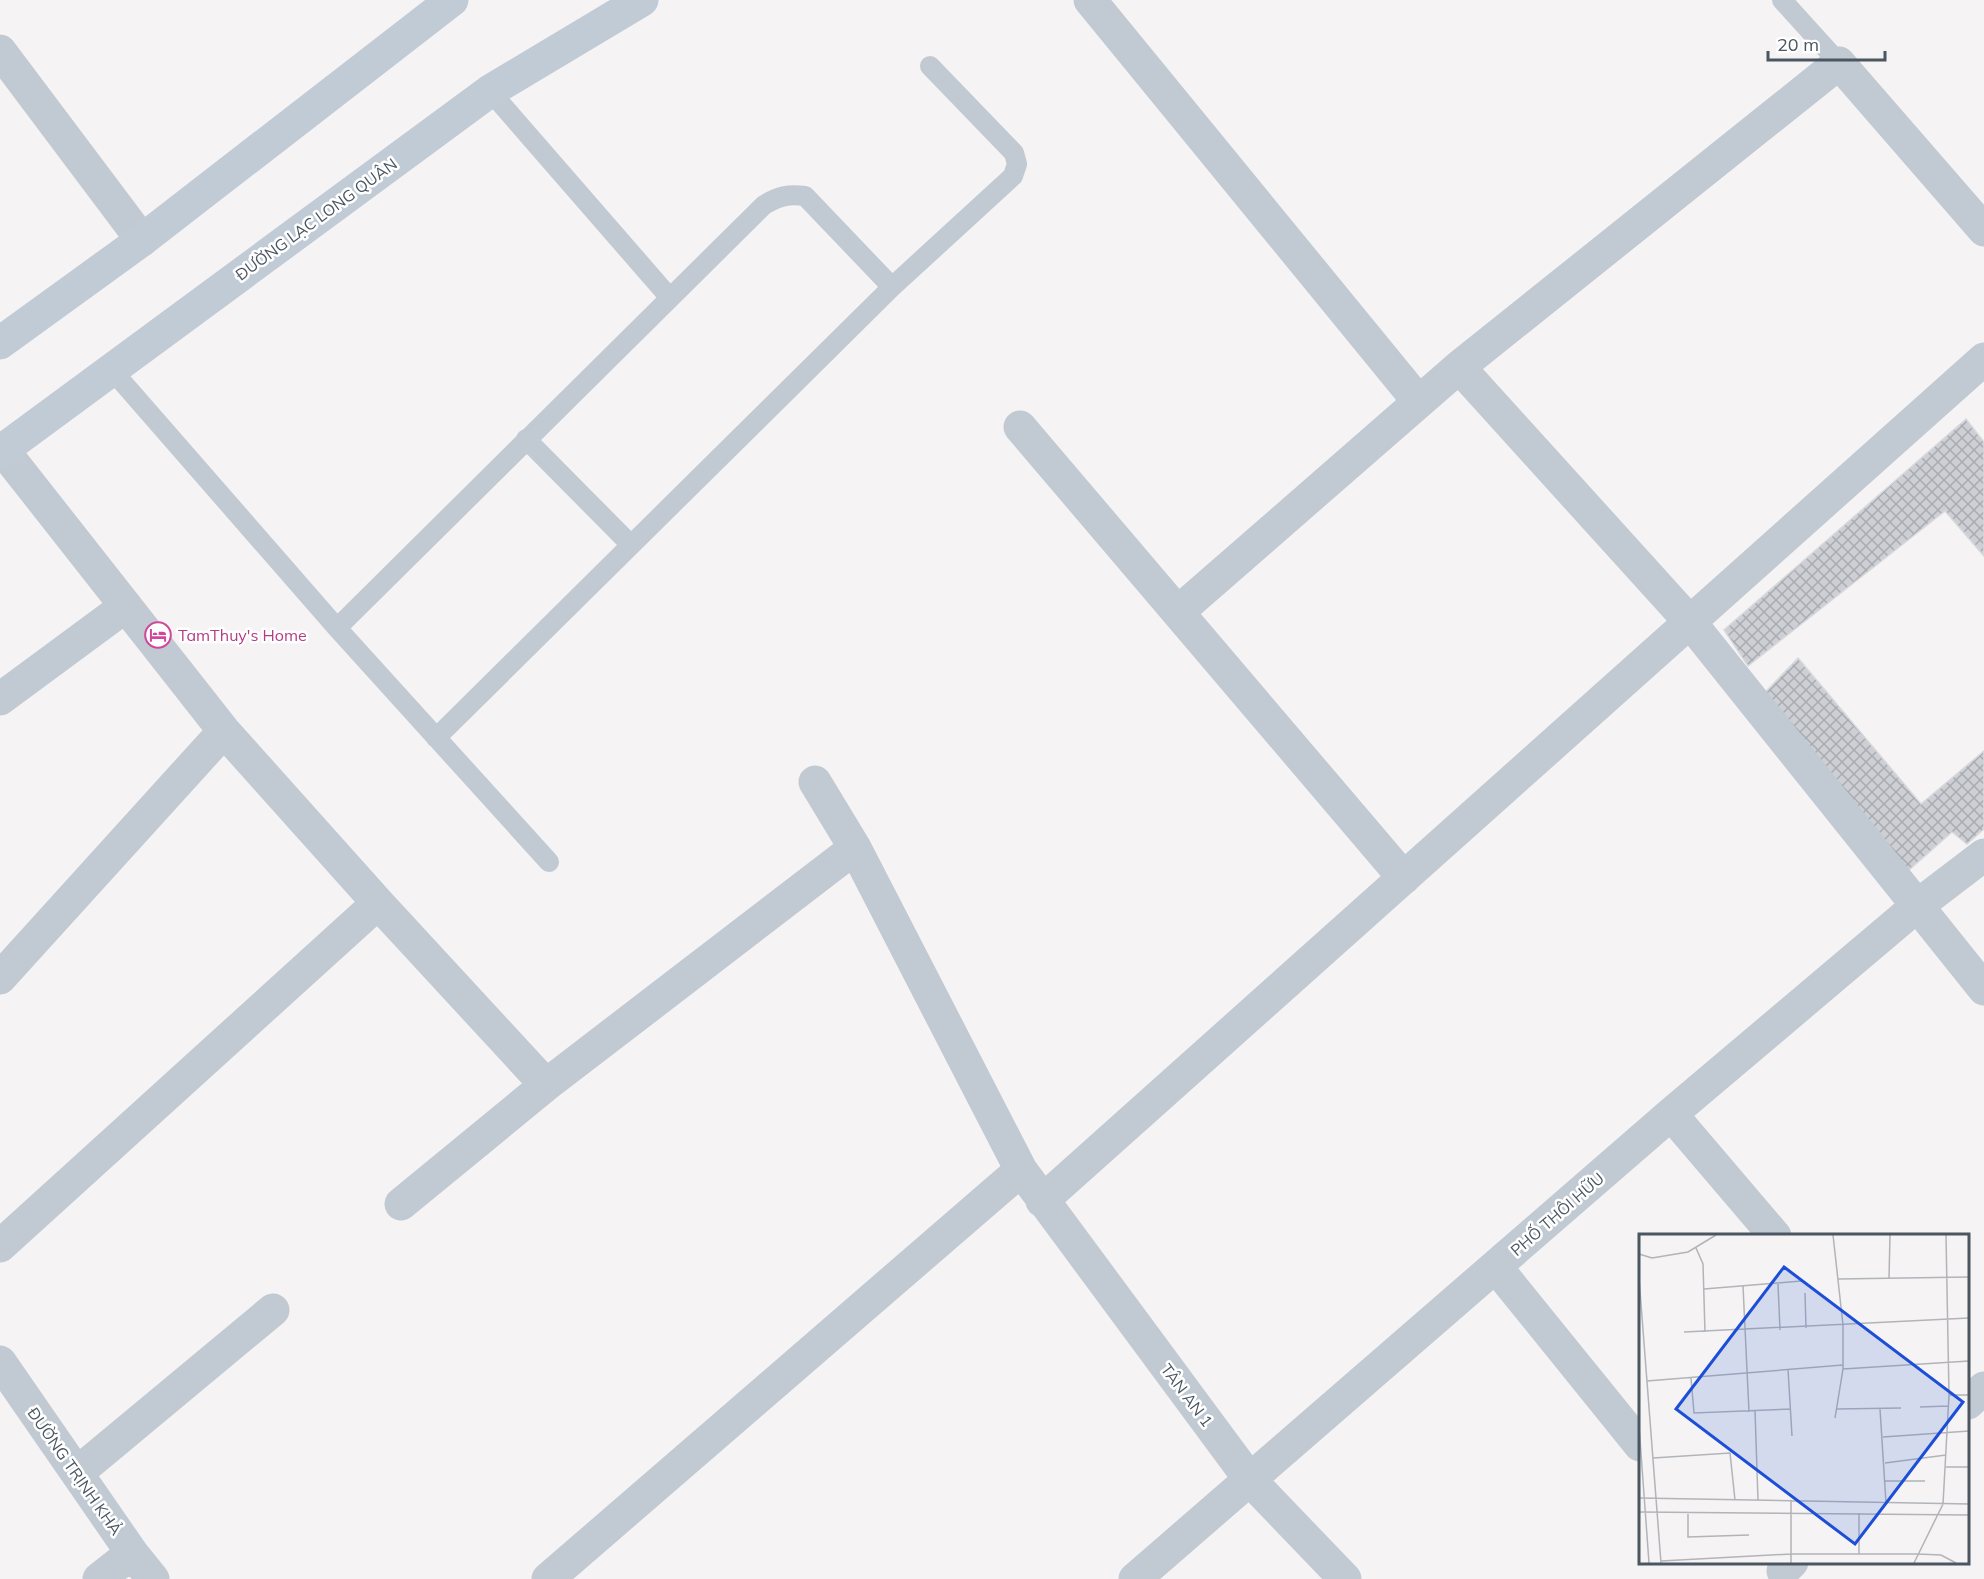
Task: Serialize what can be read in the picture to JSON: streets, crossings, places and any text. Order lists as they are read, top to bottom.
{
  "streets": {
    "street": [
      "ĐƯỜNG LẠC LONG QUÂN",
      "PHỐ THÔI HỮU",
      "TÂN AN 1",
      "ĐƯỜNG TRỊNH KHẢ"
    ]
  },
  "crossings": [
    ["PHỐ THÔI HỮU", "TÂN AN 1"]
  ],
  "places": {
    "hotel": ["TamThuy's Home"]
  },
  "scale_bar": "20 m"
}
